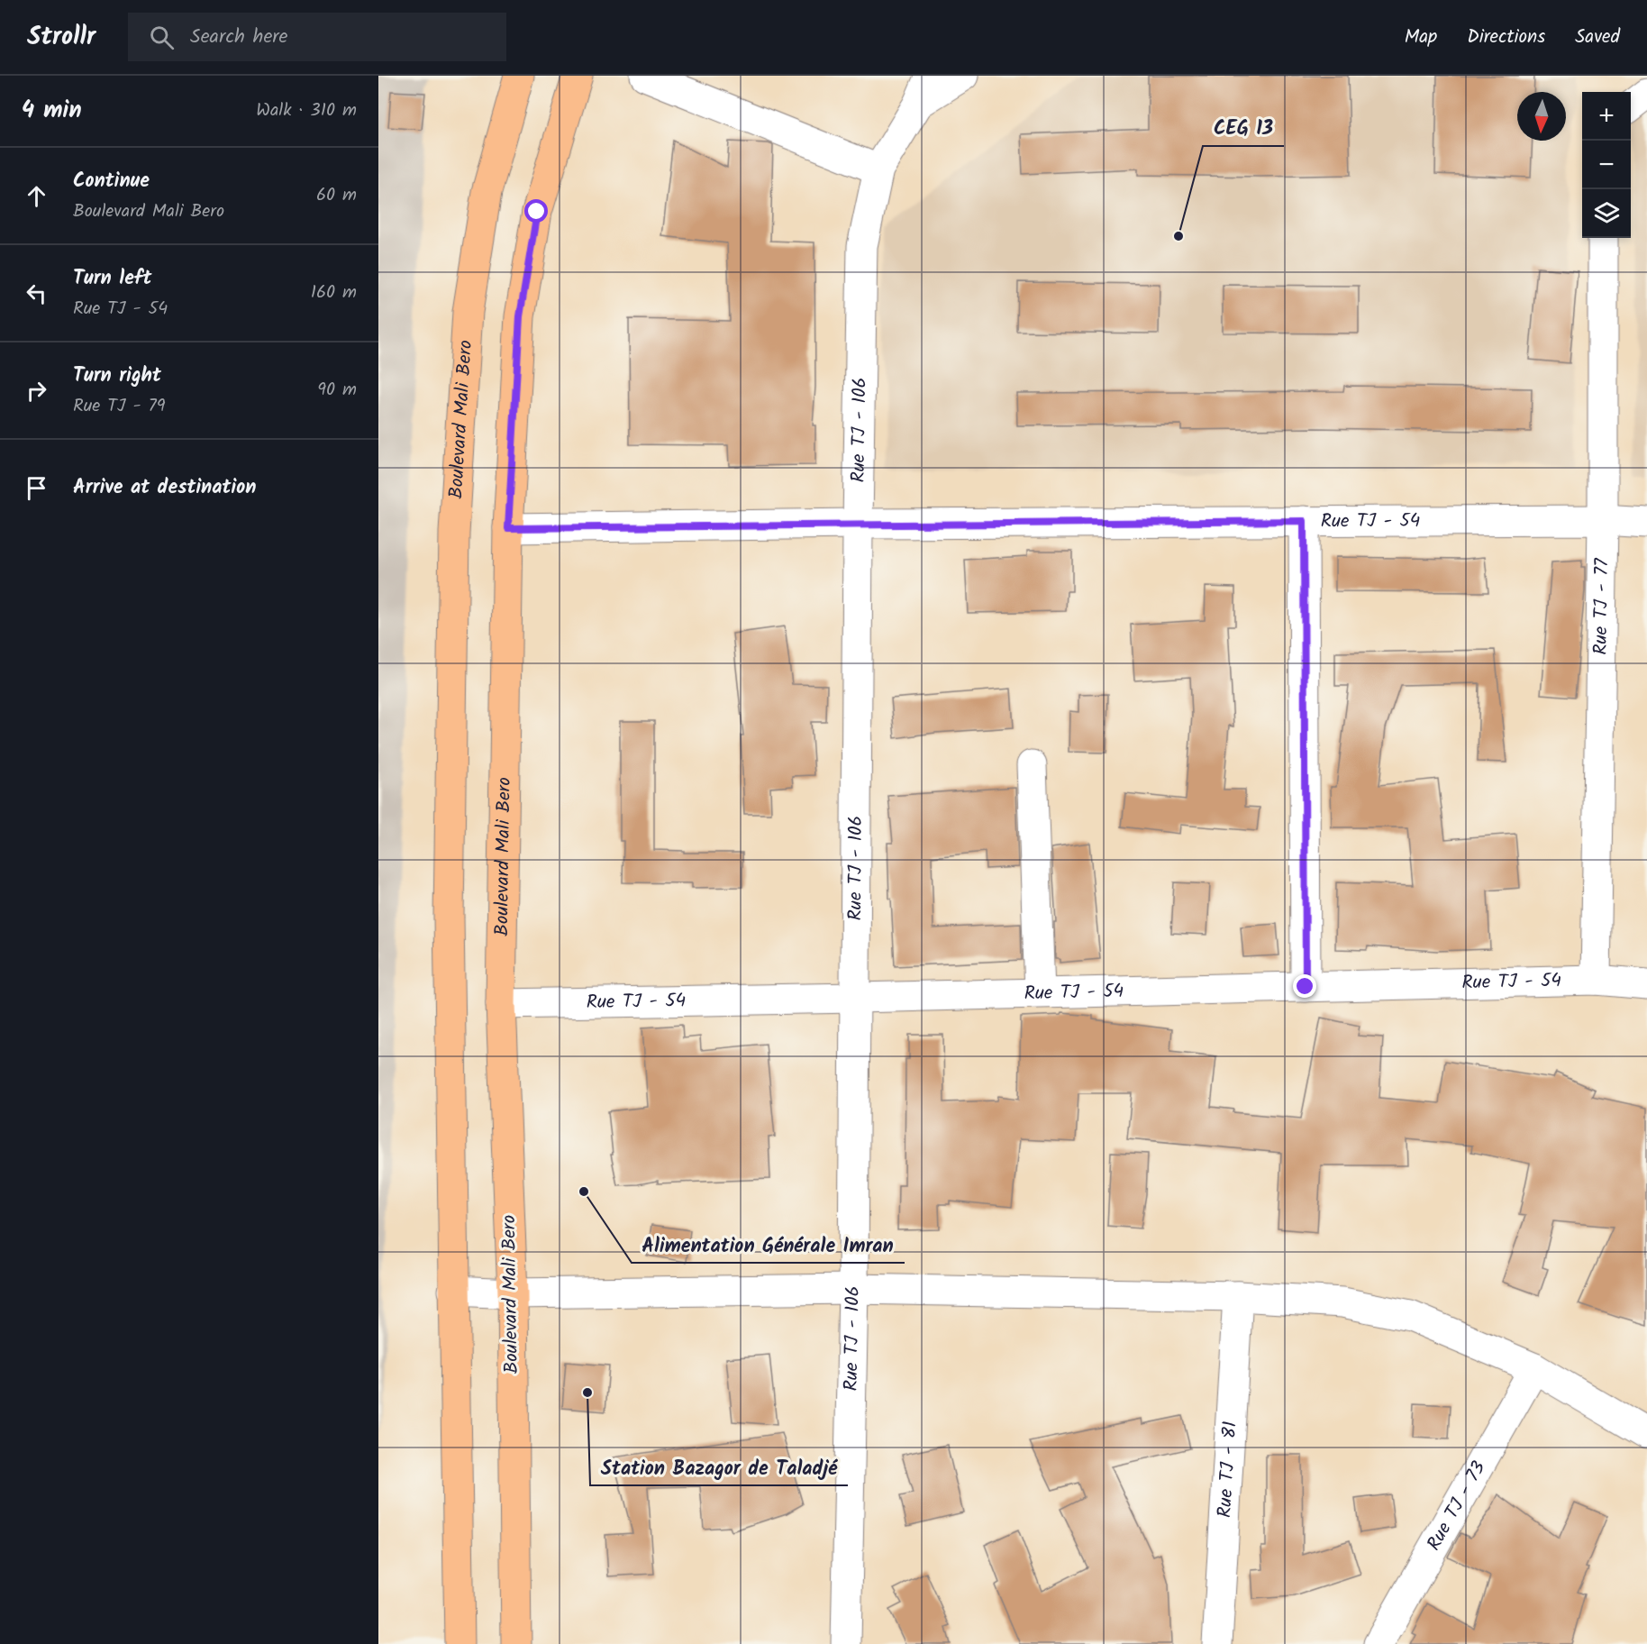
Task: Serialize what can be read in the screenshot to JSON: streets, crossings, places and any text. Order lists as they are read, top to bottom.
{
  "streets": {
    "main road": ["Boulevard Mali Bero"],
    "street": [
      "Rue TJ - 106",
      "Rue TJ - 54",
      "Rue TJ - 77",
      "Rue TJ - 81",
      "Rue TJ - 73"
    ]
  },
  "crossings": [
    ["Boulevard Mali Bero", "Rue TJ - 54"],
    ["Rue TJ - 106", "Rue TJ - 54"],
    ["Rue TJ - 54", "Rue TJ - 77"]
  ],
  "places": ["CEG 13", "Alimentation Générale Imran", "Station Bazagor de Taladjé"],
  "north": "bottom",
  "page": {
    "header": "Strollr",
    "search": "Search here",
    "nav": ["Map", "Directions", "Saved"],
    "heading": ["4 min", "Walk · 310 m"],
    "map_buttons": ["+", "−"],
    "list": [
      ["Continue", "Boulevard Mali Bero", "60 m"],
      ["Turn left", "Rue TJ - 54", "160 m"],
      ["Turn right", "Rue TJ - 79", "90 m"],
      "Arrive at destination"
    ]
  }
}
